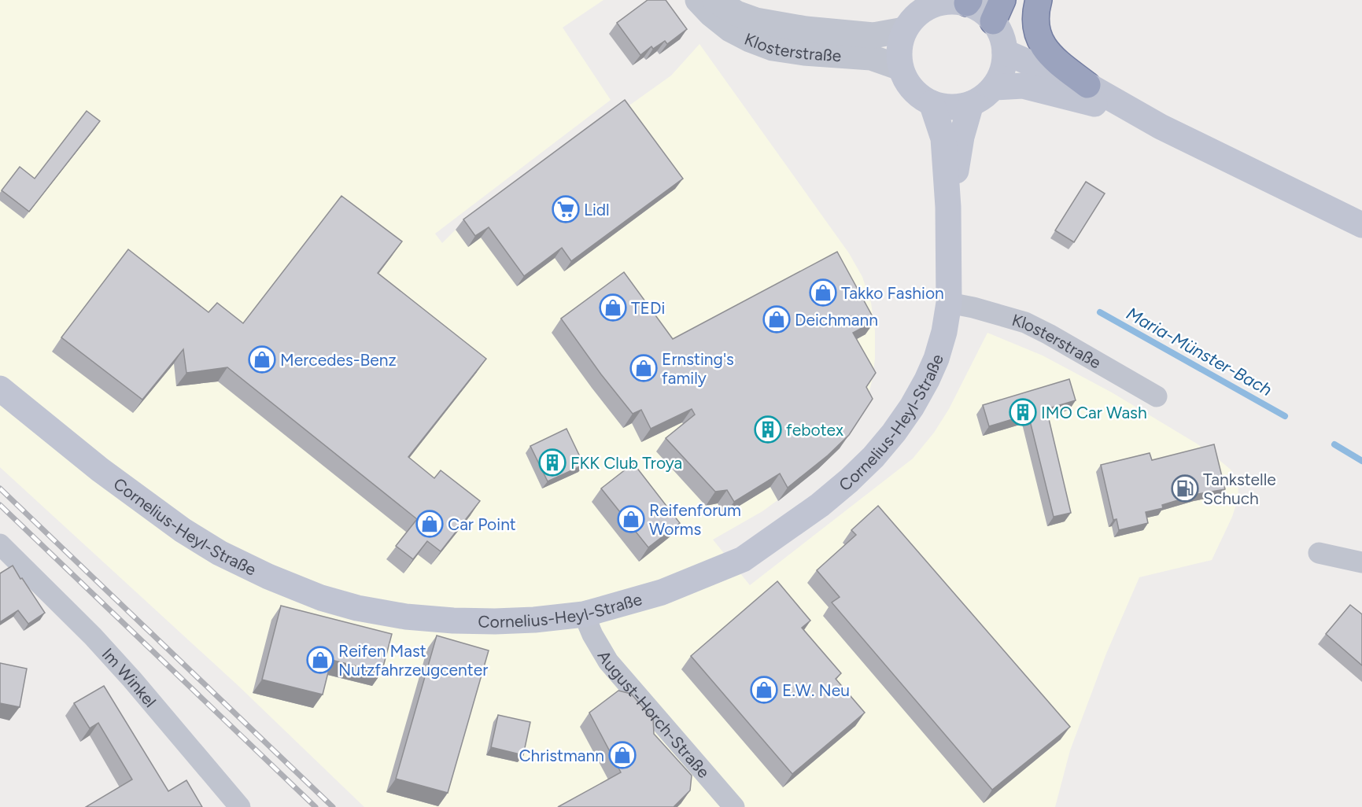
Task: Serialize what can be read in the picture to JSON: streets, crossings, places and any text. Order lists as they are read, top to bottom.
{
  "streets": {
    "main road": ["Cornelius-Heyl-Straße"],
    "street": ["Klosterstraße", "Im Winkel", "August-Horch-Straße"]
  },
  "crossings": [
    ["Klosterstraße", "Cornelius-Heyl-Straße"],
    ["Cornelius-Heyl-Straße", "August-Horch-Straße"]
  ],
  "water": ["Maria-Münster-Bach"],
  "places": {
    "supermarket": ["Lidl"],
    "shop": [
      "Takko Fashion",
      "TEDi",
      "Deichmann",
      "Mercedes-Benz",
      "Ernsting's family",
      "Reifenforum Worms",
      "Car Point",
      "Reifen Mast Nutzfahrzeugcenter",
      "E.W. Neu",
      "Christmann"
    ],
    "building": ["IMO Car Wash", "febotex", "FKK Club Troya"],
    "fuel station": ["Tankstelle Schuch"]
  }
}
